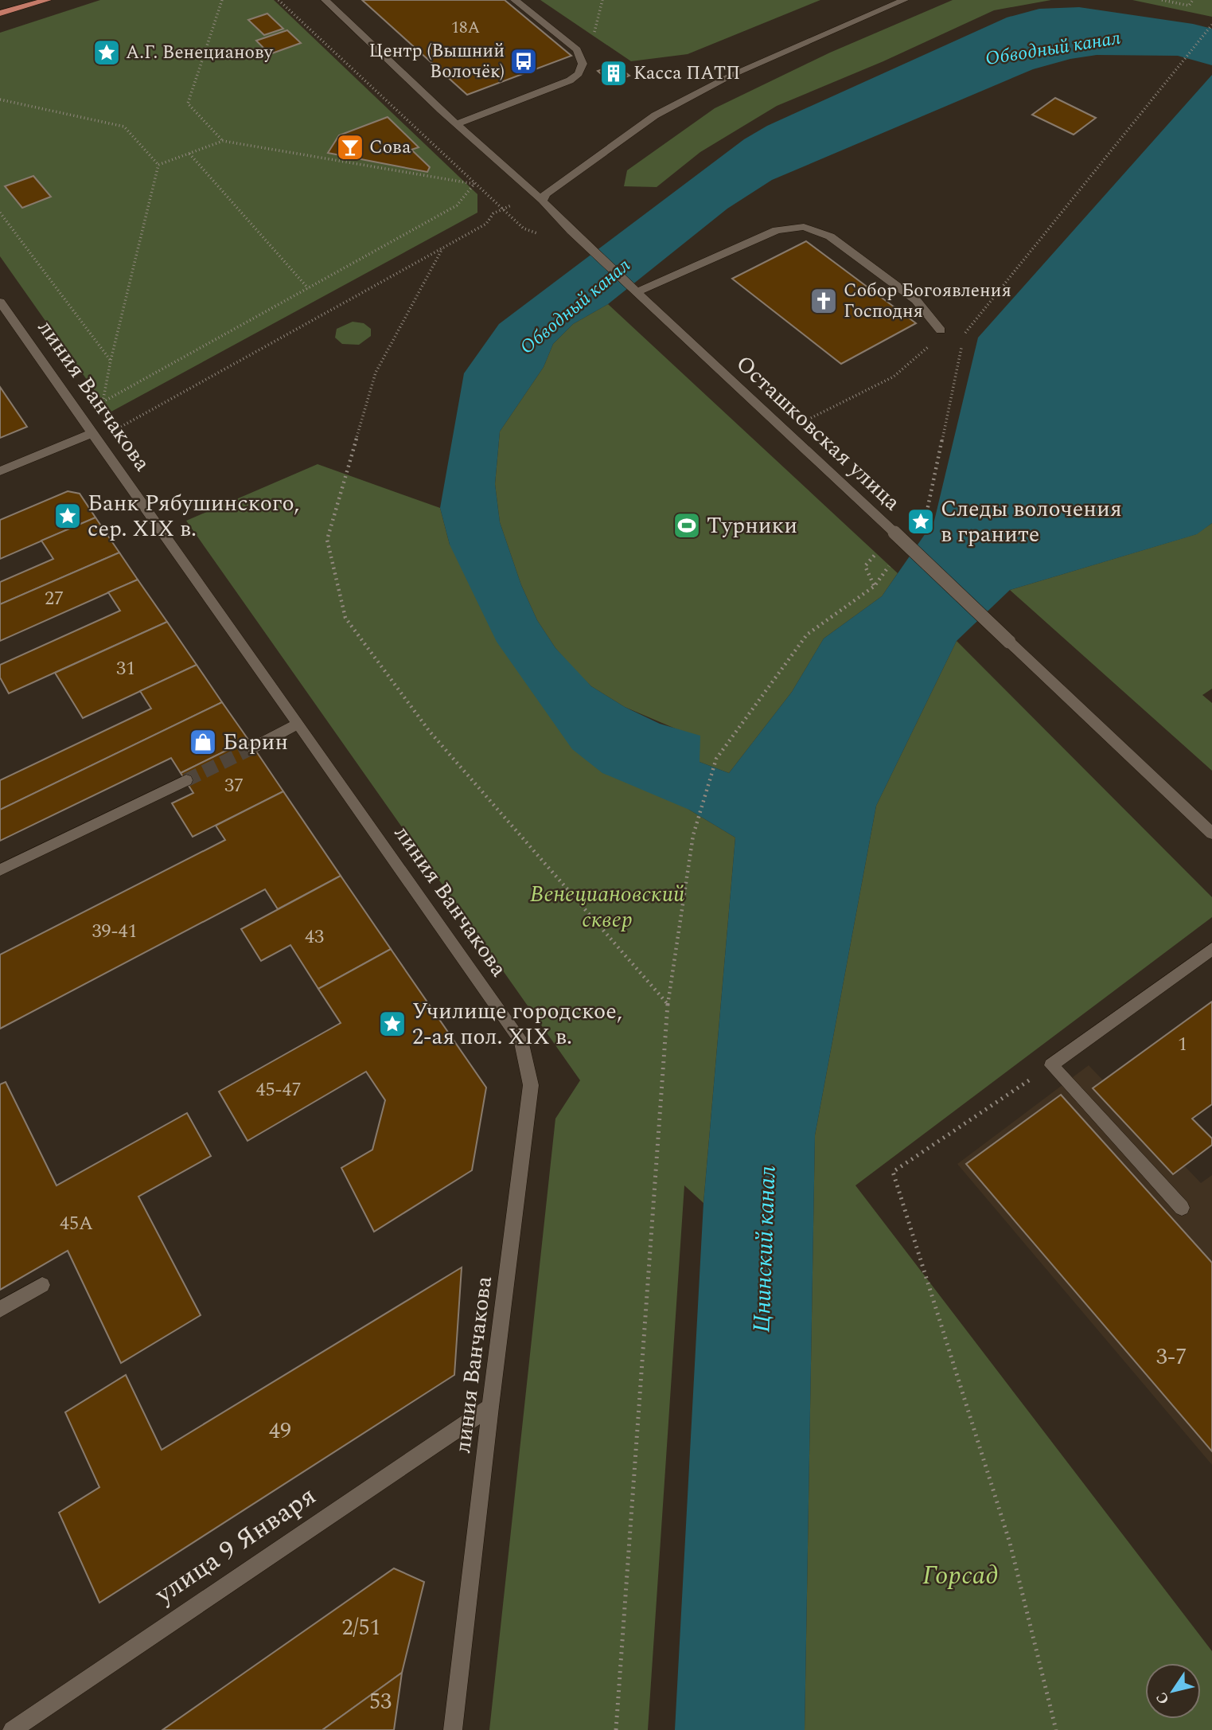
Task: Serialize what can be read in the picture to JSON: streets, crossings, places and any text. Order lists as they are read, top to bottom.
{
  "streets": {
    "street": ["линия Ванчакова", "Осташковская улица", "улица 9 Января"]
  },
  "crossings": [
    ["линия Ванчакова", "улица 9 Января"]
  ],
  "water": ["Обводный канал", "Цнинский канал"],
  "parks": ["Венециановский сквер", "Горсад"],
  "places": {
    "place": [
      "А.Г. Венецианову",
      "Банк Рябушинского, сер. XIX в.",
      "Следы волочения в граните",
      "Училище городское, 2-ая пол. XIX в."
    ],
    "bus stop": ["Центр (Вышний Волочёк)"],
    "building": ["Касса ПАТП"],
    "bar": ["Сова"],
    "church": ["Собор Богоявления Господня"],
    "sports": ["Турники"],
    "shop": ["Барин"]
  },
  "house_numbers": [
    "18А",
    "27",
    "31",
    "37",
    "39-41",
    "43",
    "1",
    "45-47",
    "45А",
    "3-7",
    "49",
    "2/51",
    "53"
  ],
  "north": "bottom left"
}
